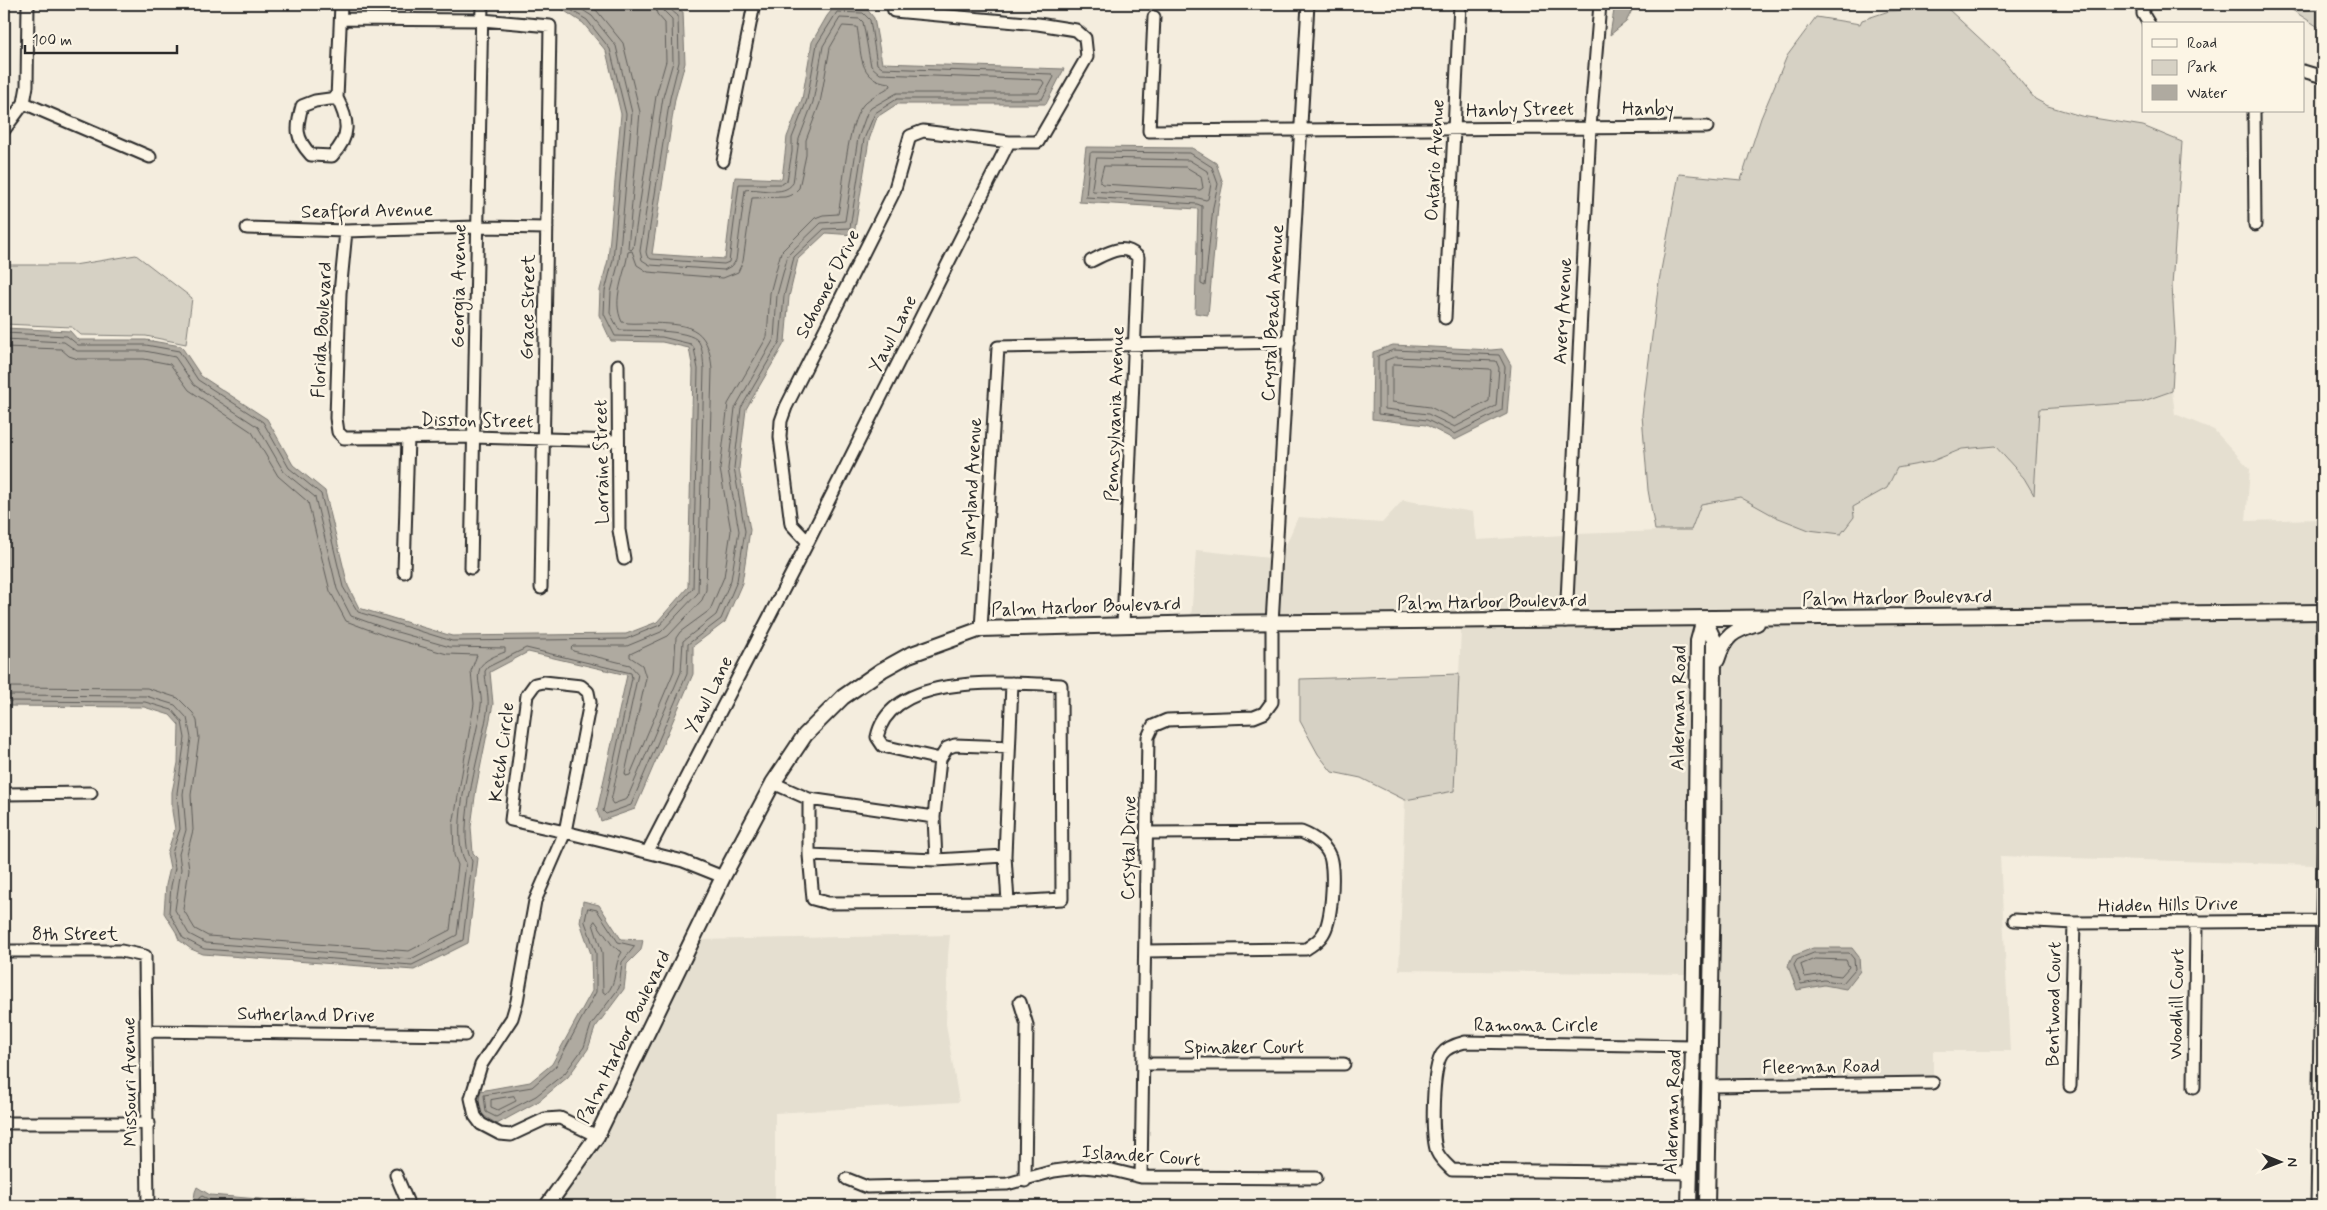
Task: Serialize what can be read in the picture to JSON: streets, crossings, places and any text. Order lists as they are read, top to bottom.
{
  "streets": {
    "main road": ["Palm Harbor Boulevard", "Alderman Road"],
    "street": [
      "Hanby",
      "Hanby Street",
      "Ontario Avenue",
      "Seafford Avenue",
      "Schooner Drive",
      "Georgia Avenue",
      "Grace Street",
      "Avery Avenue",
      "Crystal Beach Avenue",
      "Florida Boulevard",
      "Yawl Lane",
      "Pennsylvania Avenue",
      "Disston Street",
      "Lorraine Street",
      "Maryland Avenue",
      "Ketch Circle",
      "Crsytal Drive",
      "Hidden Hills Drive",
      "8th Street",
      "Bentwood Court",
      "Woodhill Court",
      "Sutherland Drive",
      "Ramona Circle",
      "Spinaker Court",
      "Fleeman Road",
      "Missouri Avenue",
      "Islander Court"
    ]
  },
  "crossings": [
    ["Hanby", "Hanby Street"],
    ["Hanby", "Avery Avenue"],
    ["Hanby Street", "Ontario Avenue"],
    ["Hanby Street", "Avery Avenue"],
    ["Hanby Street", "Crystal Beach Avenue"],
    ["Seafford Avenue", "Georgia Avenue"],
    ["Seafford Avenue", "Grace Street"],
    ["Seafford Avenue", "Florida Boulevard"],
    ["Schooner Drive", "Yawl Lane"],
    ["Georgia Avenue", "Grace Street"],
    ["Georgia Avenue", "Disston Street"],
    ["Grace Street", "Disston Street"],
    ["Avery Avenue", "Palm Harbor Boulevard"],
    ["Crystal Beach Avenue", "Palm Harbor Boulevard"],
    ["Crystal Beach Avenue", "Crsytal Drive"],
    ["Florida Boulevard", "Disston Street"],
    ["Yawl Lane", "Ketch Circle"],
    ["Pennsylvania Avenue", "Maryland Avenue"],
    ["Pennsylvania Avenue", "Palm Harbor Boulevard"],
    ["Disston Street", "Lorraine Street"],
    ["Maryland Avenue", "Palm Harbor Boulevard"],
    ["Palm Harbor Boulevard", "Alderman Road"],
    ["Palm Harbor Boulevard", "Ketch Circle"],
    ["Palm Harbor Boulevard", "Crsytal Drive"],
    ["Alderman Road", "Ramona Circle"],
    ["Alderman Road", "Fleeman Road"],
    ["Crsytal Drive", "Spinaker Court"],
    ["Crsytal Drive", "Islander Court"],
    ["Hidden Hills Drive", "Bentwood Court"],
    ["Hidden Hills Drive", "Woodhill Court"],
    ["8th Street", "Missouri Avenue"],
    ["Sutherland Drive", "Missouri Avenue"]
  ],
  "legend": ["Road", "Park", "Water"],
  "scale_bar": "100 m",
  "north": "right"
}
